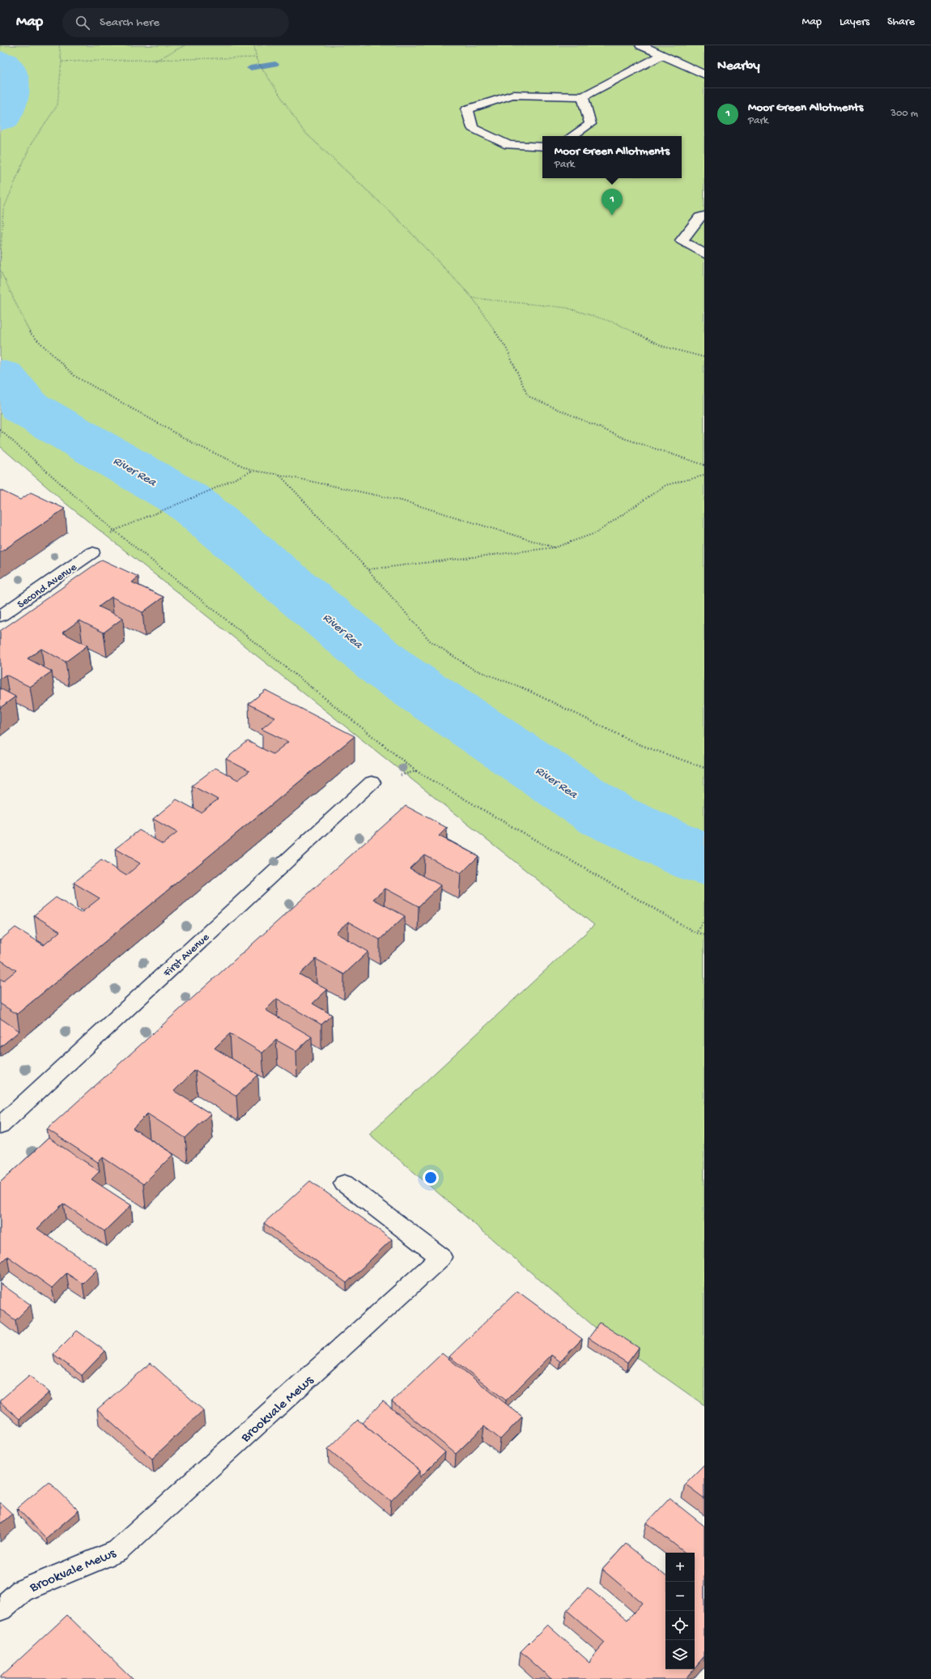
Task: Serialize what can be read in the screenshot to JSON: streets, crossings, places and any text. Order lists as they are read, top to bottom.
{
  "streets": {
    "street": ["Second Avenue", "First Avenue", "Brookvale Mews"]
  },
  "water": ["River Rea"],
  "page": {
    "header": "Map",
    "search": "Search here",
    "nav": ["Map", "Layers", "Share"],
    "heading": "Nearby",
    "list": [
      {
        "mark": "1",
        "name": "Moor Green Allotments",
        "note": "Park",
        "value": "300 m"
      }
    ],
    "popup": ["Moor Green Allotments", "Park"],
    "pins": "1",
    "map_buttons": ["+", "−"]
  }
}
